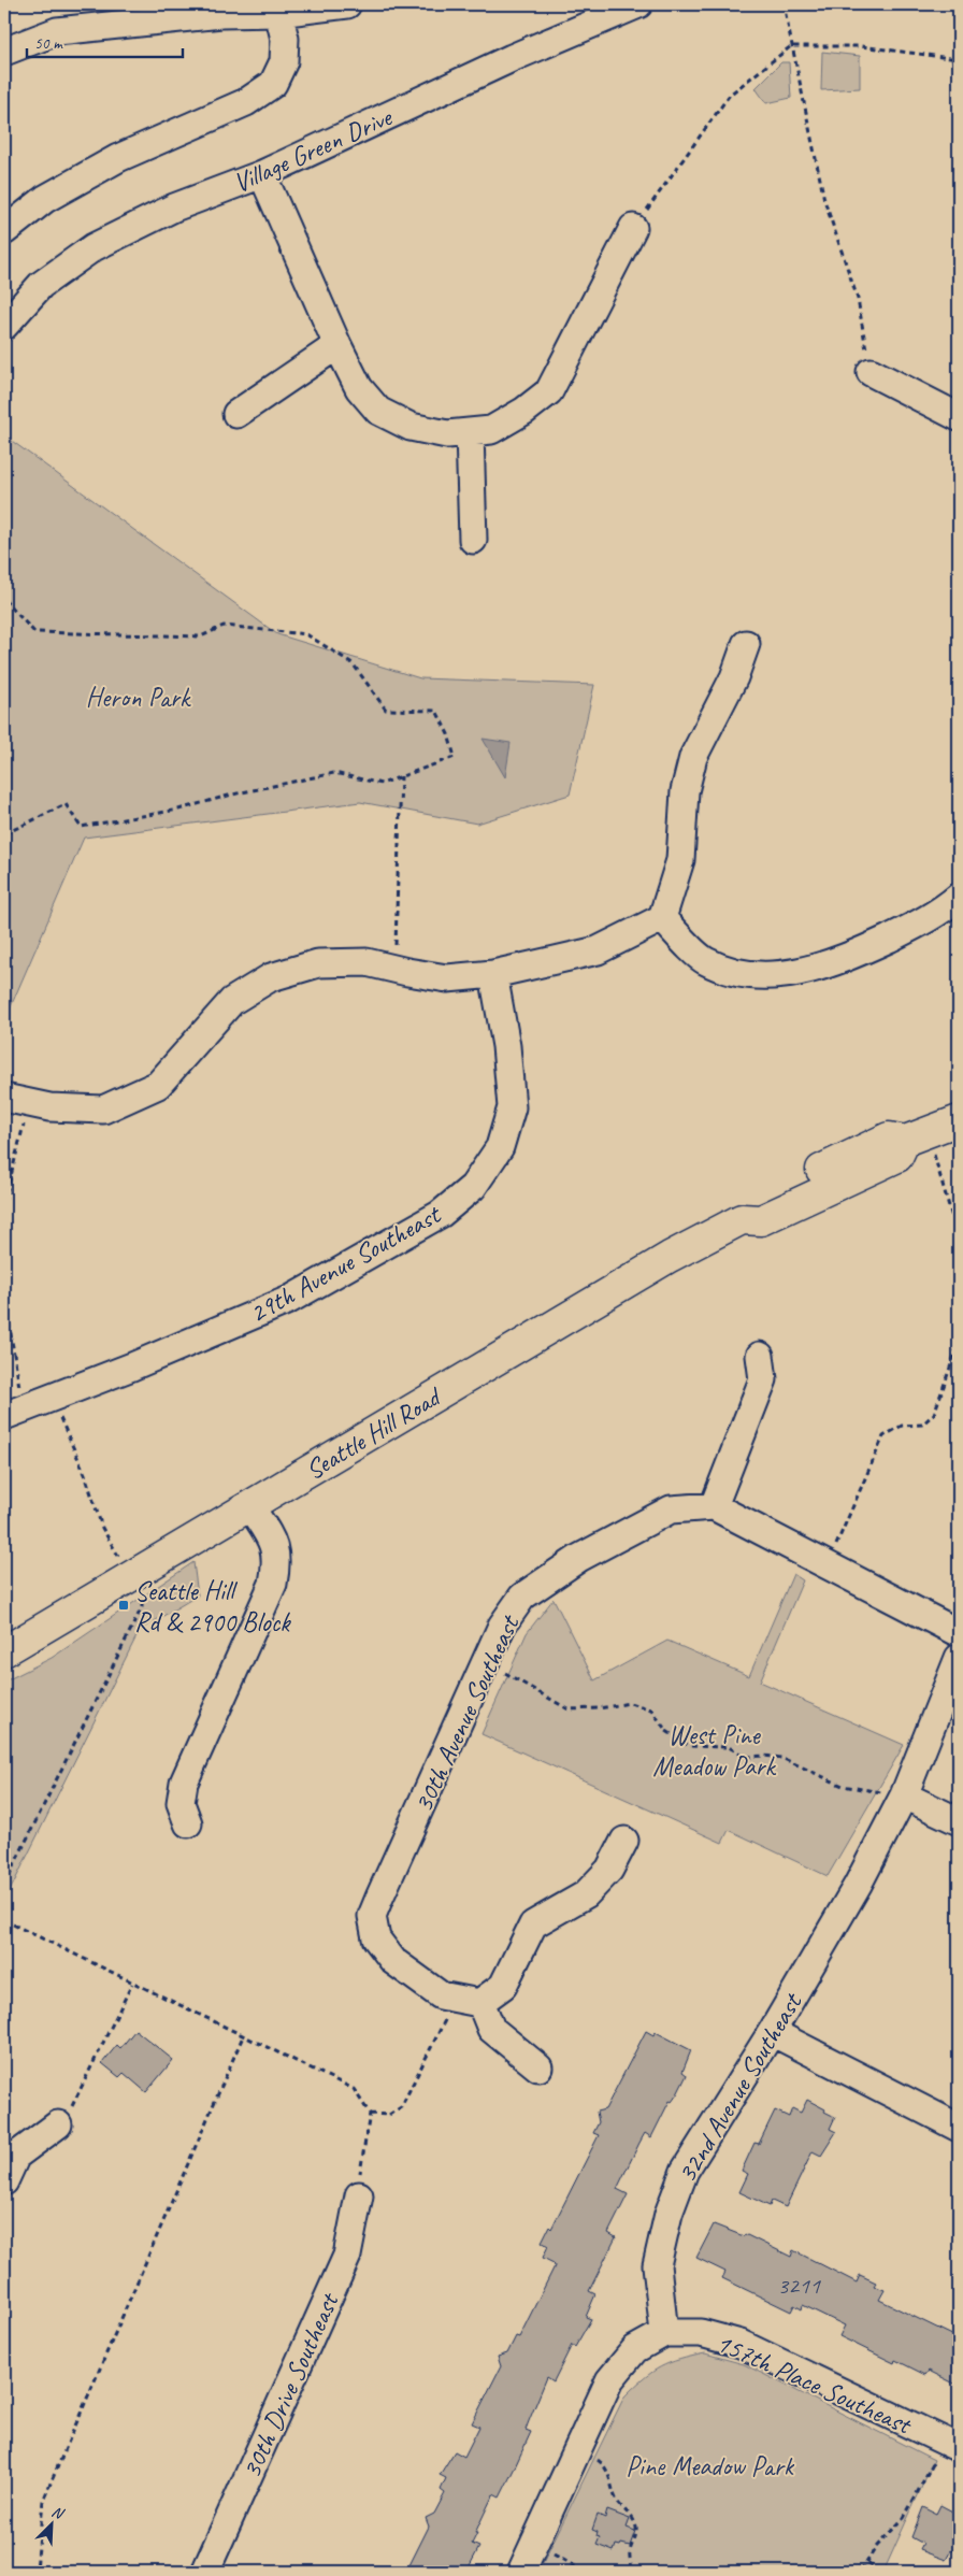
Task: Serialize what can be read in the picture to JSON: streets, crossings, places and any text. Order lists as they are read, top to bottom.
{
  "streets": {
    "main road": ["Seattle Hill Road"],
    "street": [
      "Village Green Drive",
      "29th Avenue Southeast",
      "30th Avenue Southeast",
      "32nd Avenue Southeast",
      "157th Place Southeast",
      "30th Drive Southeast"
    ]
  },
  "crossings": [
    ["32nd Avenue Southeast", "157th Place Southeast"]
  ],
  "parks": ["Heron Park", "West Pine Meadow Park", "Pine Meadow Park"],
  "places": {
    "transit": ["Seattle Hill Rd & 2900 Block"]
  },
  "house_numbers": ["3211"],
  "scale_bar": "50 m",
  "north": "top right"
}
